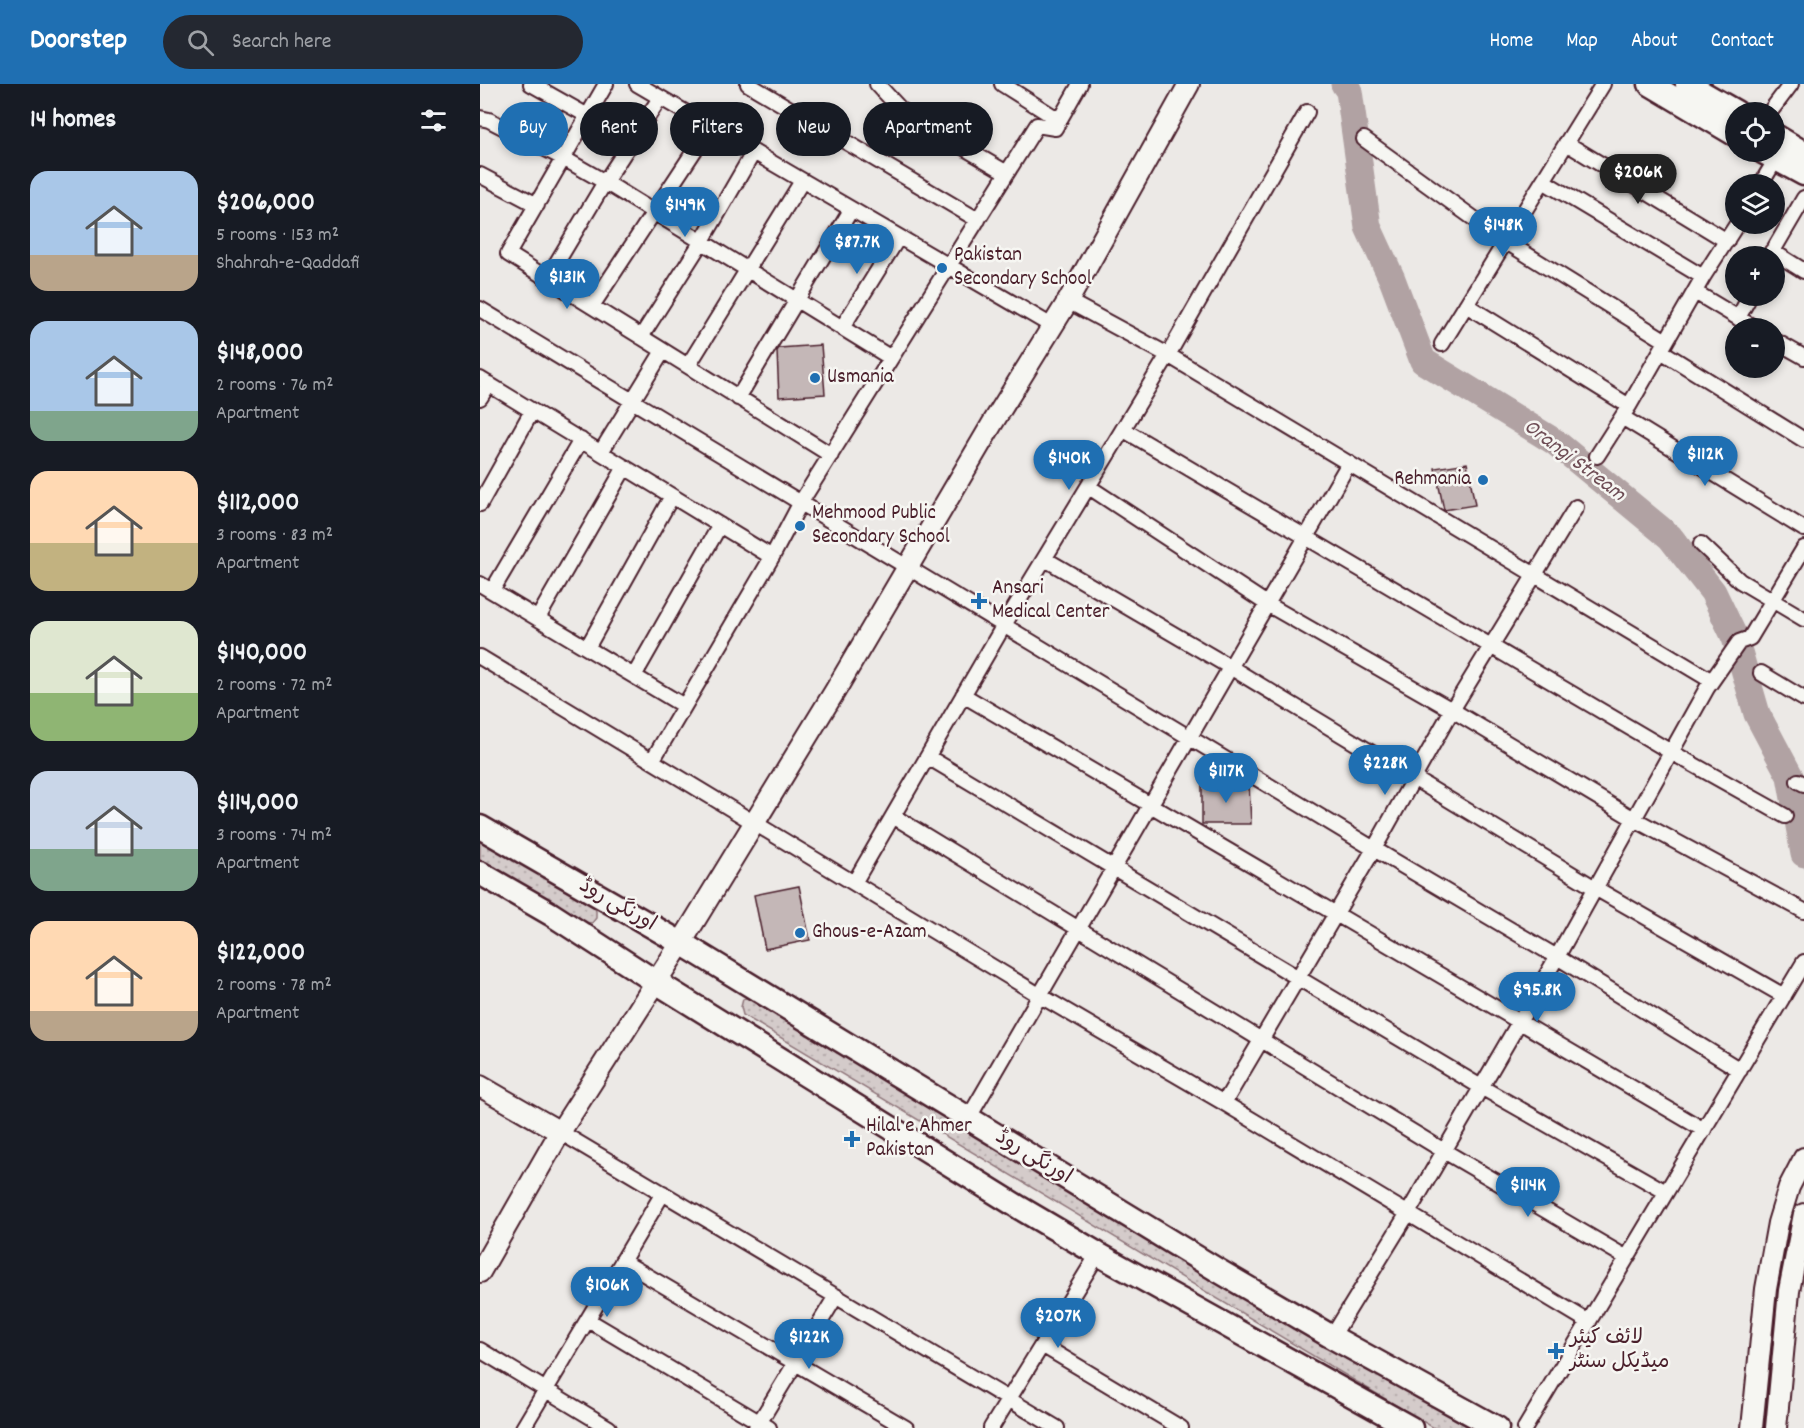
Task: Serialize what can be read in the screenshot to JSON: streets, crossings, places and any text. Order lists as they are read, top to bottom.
{
  "streets": {
    "main road": ["اورنگی روڈ"]
  },
  "water": ["Orangi Stream"],
  "places": {
    "other": [
      "Pakistan Secondary School",
      "Usmania",
      "Rehmania",
      "Mehmood Public Secondary School",
      "Ghous-e-Azam"
    ],
    "health": ["Ansari Medical Center", "Hilal e Ahmer Pakistan", "لائف کیئر میڈیکل سنٹر"]
  },
  "page": {
    "header": "Doorstep",
    "search": "Search here",
    "nav": [
      "Home",
      "Map",
      "About",
      "Contact"
    ],
    "heading": "14 homes",
    "map_buttons": ["+", "−"],
    "chip": [
      "Buy",
      "Rent",
      "Filters",
      "New",
      "Apartment"
    ],
    "price": [
      "$206K",
      "$149K",
      "$148K",
      "$87.7K",
      "$131K",
      "$112K",
      "$140K",
      "$228K",
      "$117K",
      "$95.8K",
      "$114K",
      "$106K",
      "$207K",
      "$122K"
    ],
    "list": [
      {
        "name": "$206,000",
        "note": "5 rooms · 153 m² · Shahrah-e-Qaddafi"
      },
      {
        "name": "$148,000",
        "note": "2 rooms · 76 m² · Apartment"
      },
      {
        "name": "$112,000",
        "note": "3 rooms · 83 m² · Apartment"
      },
      {
        "name": "$140,000",
        "note": "2 rooms · 72 m² · Apartment"
      },
      {
        "name": "$114,000",
        "note": "3 rooms · 74 m² · Apartment"
      },
      {
        "name": "$122,000",
        "note": "2 rooms · 78 m² · Apartment"
      }
    ]
  }
}
